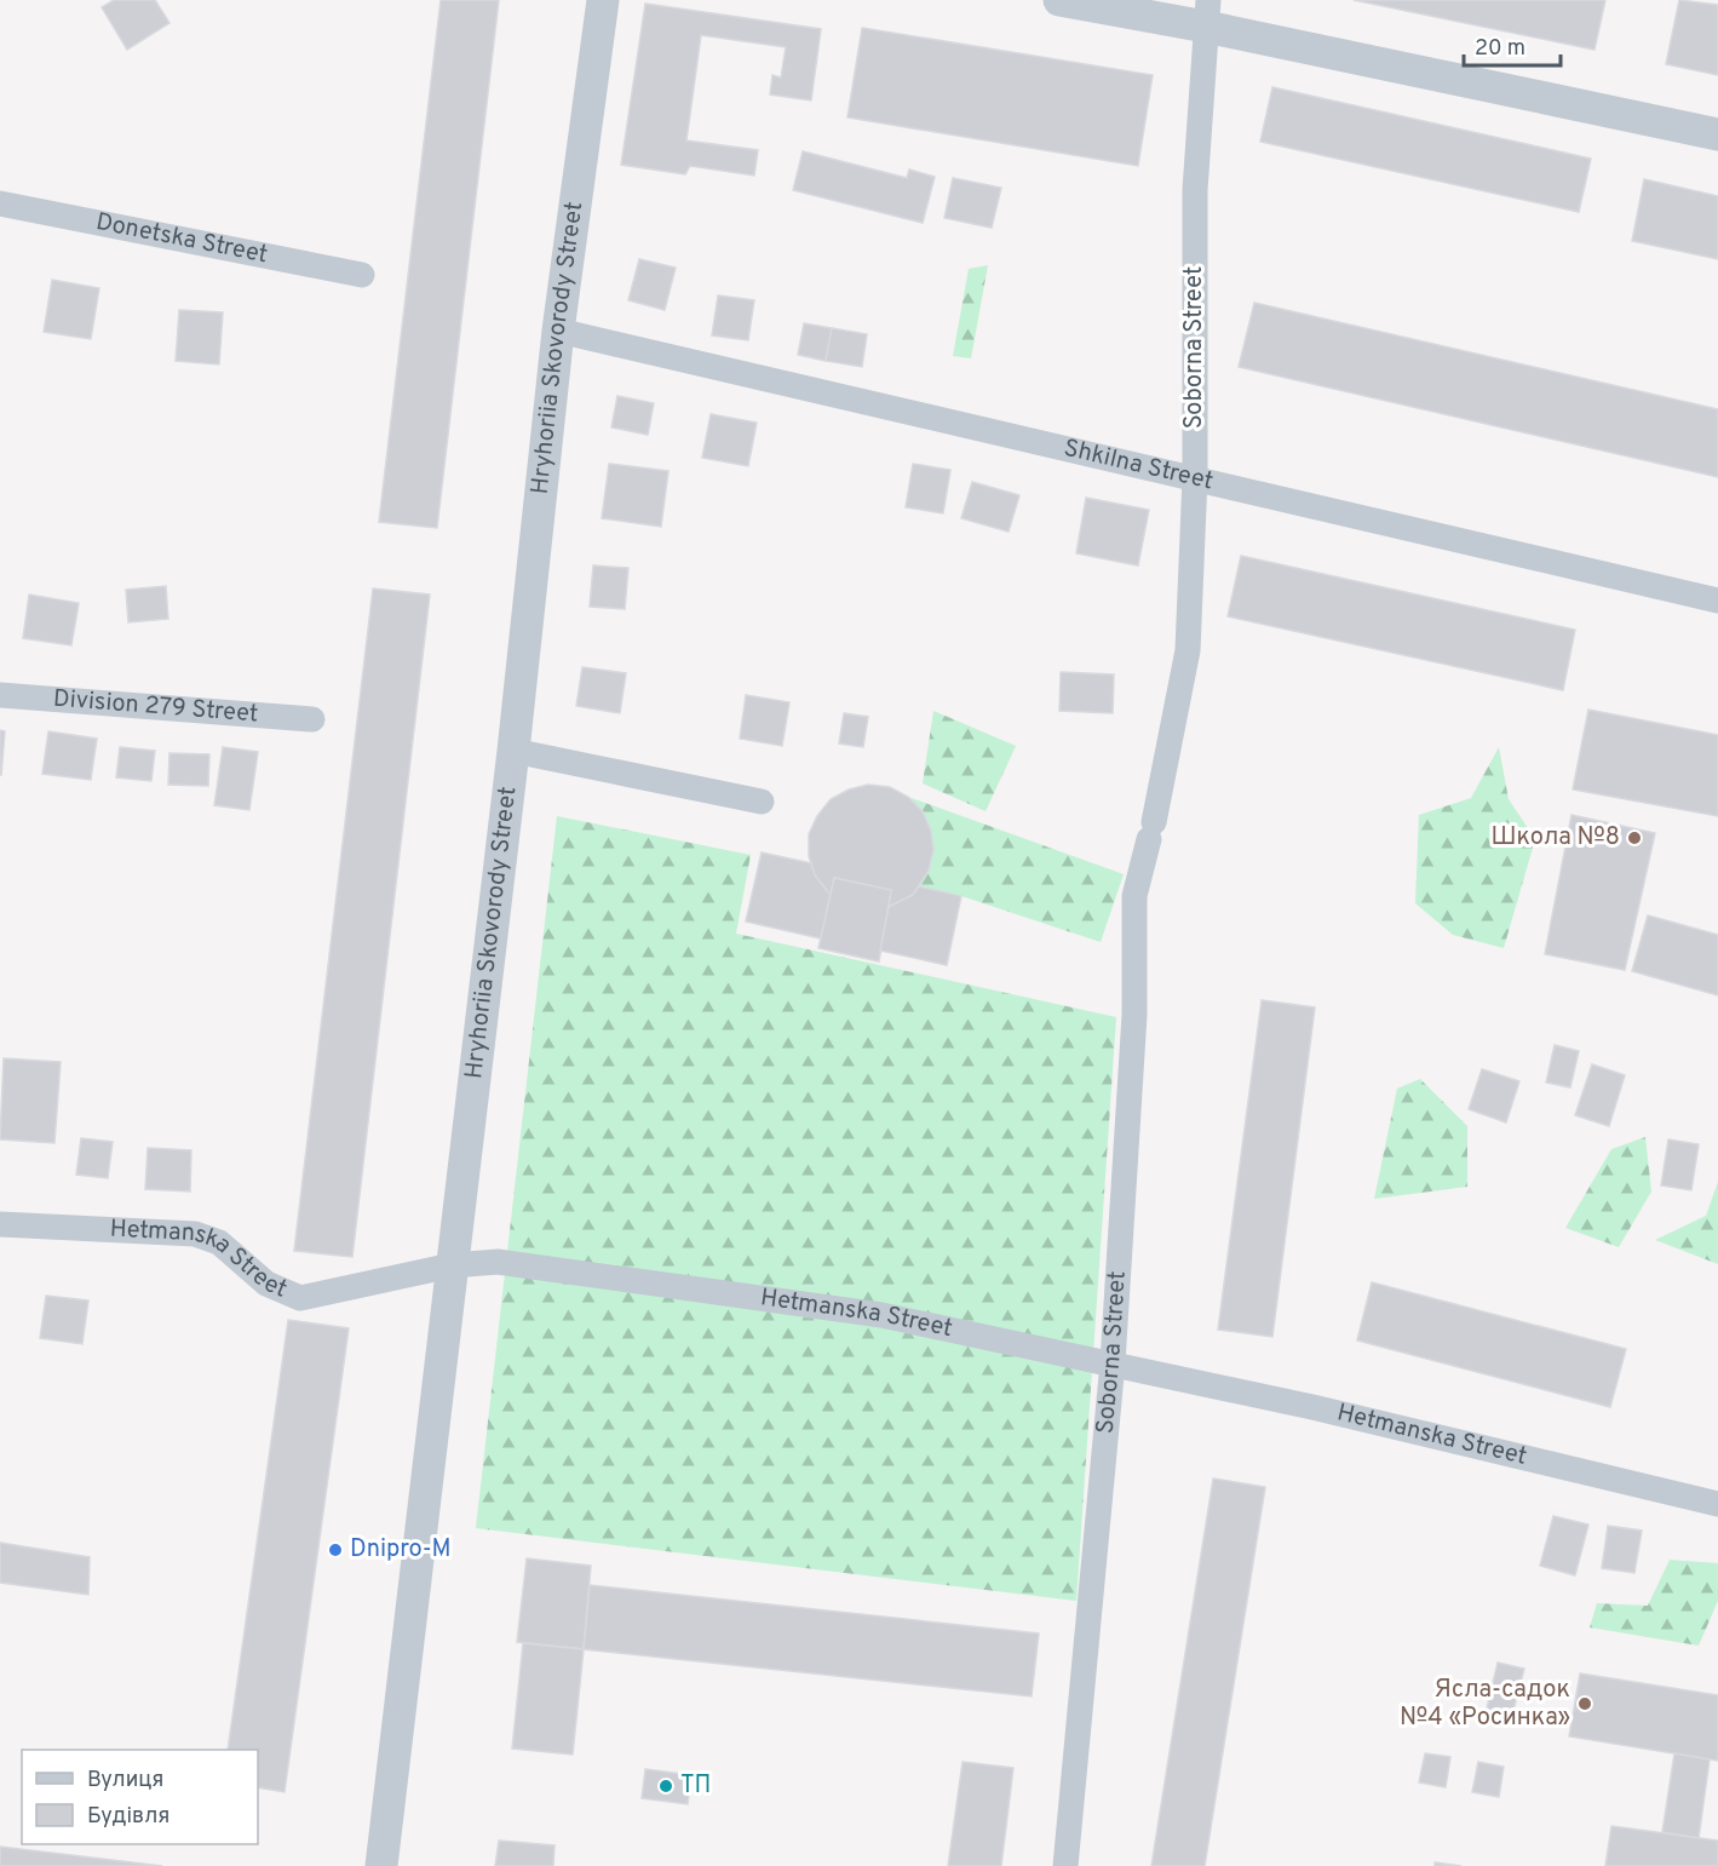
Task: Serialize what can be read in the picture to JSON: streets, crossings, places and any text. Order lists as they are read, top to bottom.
{
  "streets": {
    "street": [
      "Donetska Street",
      "Soborna Street",
      "Hryhoriia Skovorody Street",
      "Shkilna Street",
      "Division 279 Street",
      "Hetmanska Street"
    ]
  },
  "crossings": [
    ["Soborna Street", "Shkilna Street"],
    ["Soborna Street", "Hetmanska Street"],
    ["Hryhoriia Skovorody Street", "Shkilna Street"],
    ["Hryhoriia Skovorody Street", "Hetmanska Street"]
  ],
  "places": [
    "Школа №8",
    "Dnipro-M",
    "Ясла-садок №4 «Росинка»",
    "ТП"
  ],
  "legend": ["Вулиця", "Будівля"],
  "scale_bar": "20 m"
}
